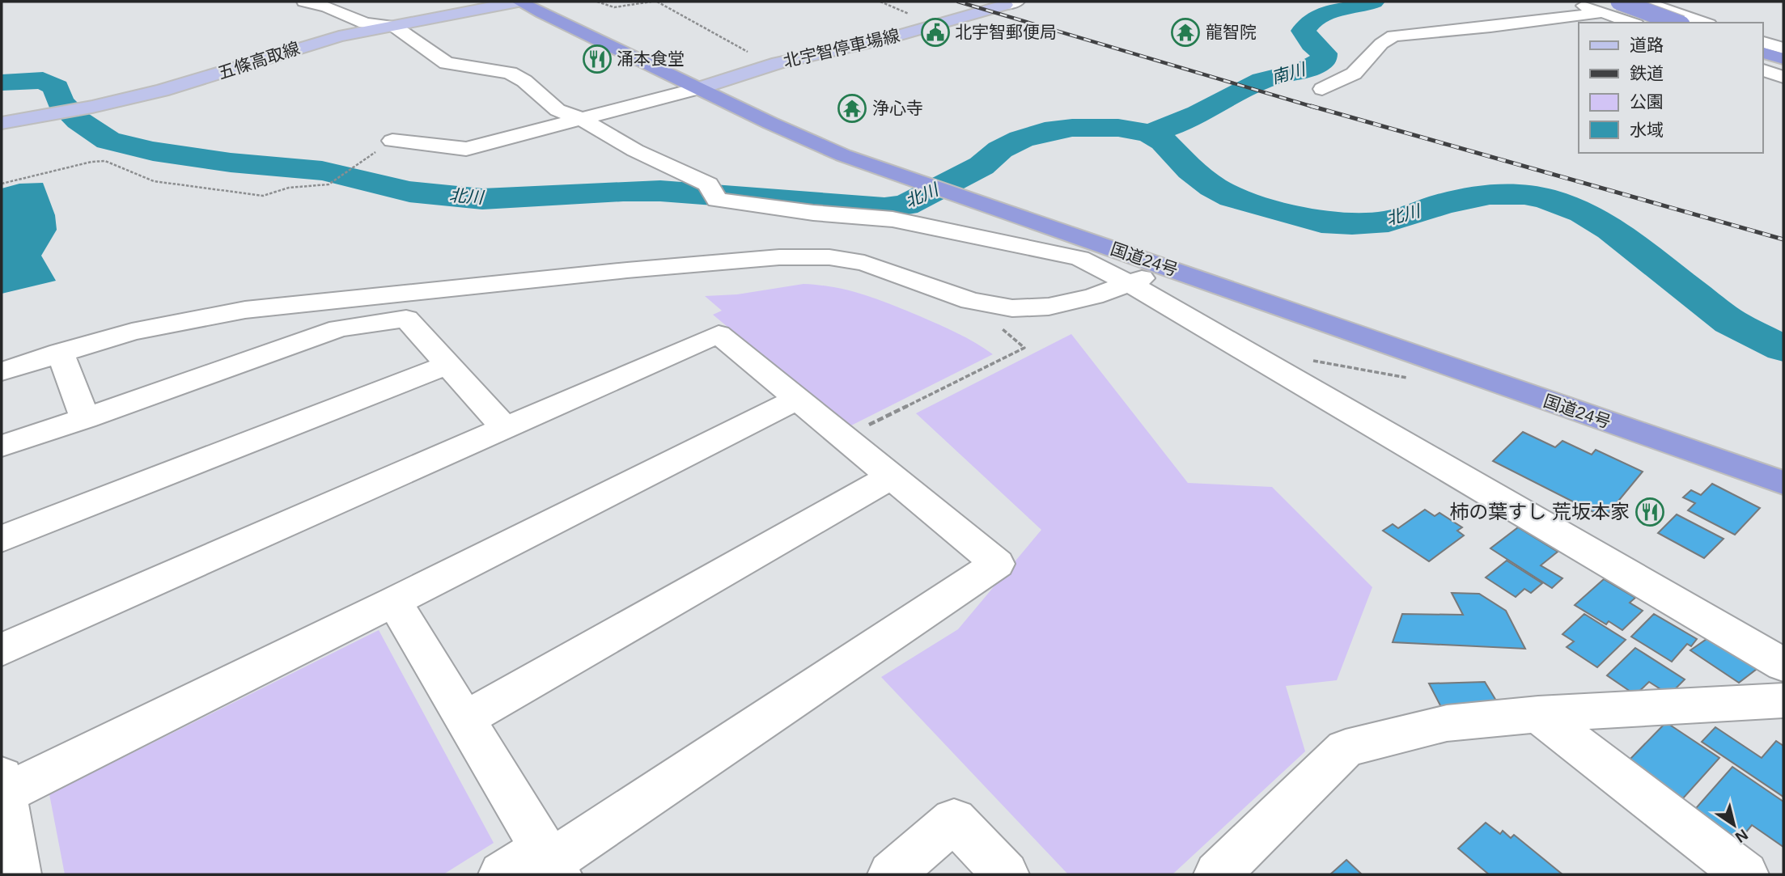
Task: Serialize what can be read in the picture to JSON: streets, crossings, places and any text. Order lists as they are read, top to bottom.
{
  "streets": {
    "highway": ["国道24号"],
    "main road": ["北宇智停車場線", "五條高取線"]
  },
  "crossings": [
    ["北宇智停車場線", "国道24号"],
    ["五條高取線", "国道24号"]
  ],
  "water": ["南川", "北川"],
  "places": {
    "public building": ["北宇智郵便局"],
    "temple": ["龍智院", "浄心寺"],
    "restaurant": ["涌本食堂", "柿の葉すし 荒坂本家"]
  },
  "legend": [
    "道路",
    "鉄道",
    "公園",
    "水域"
  ],
  "north": "bottom right"
}
